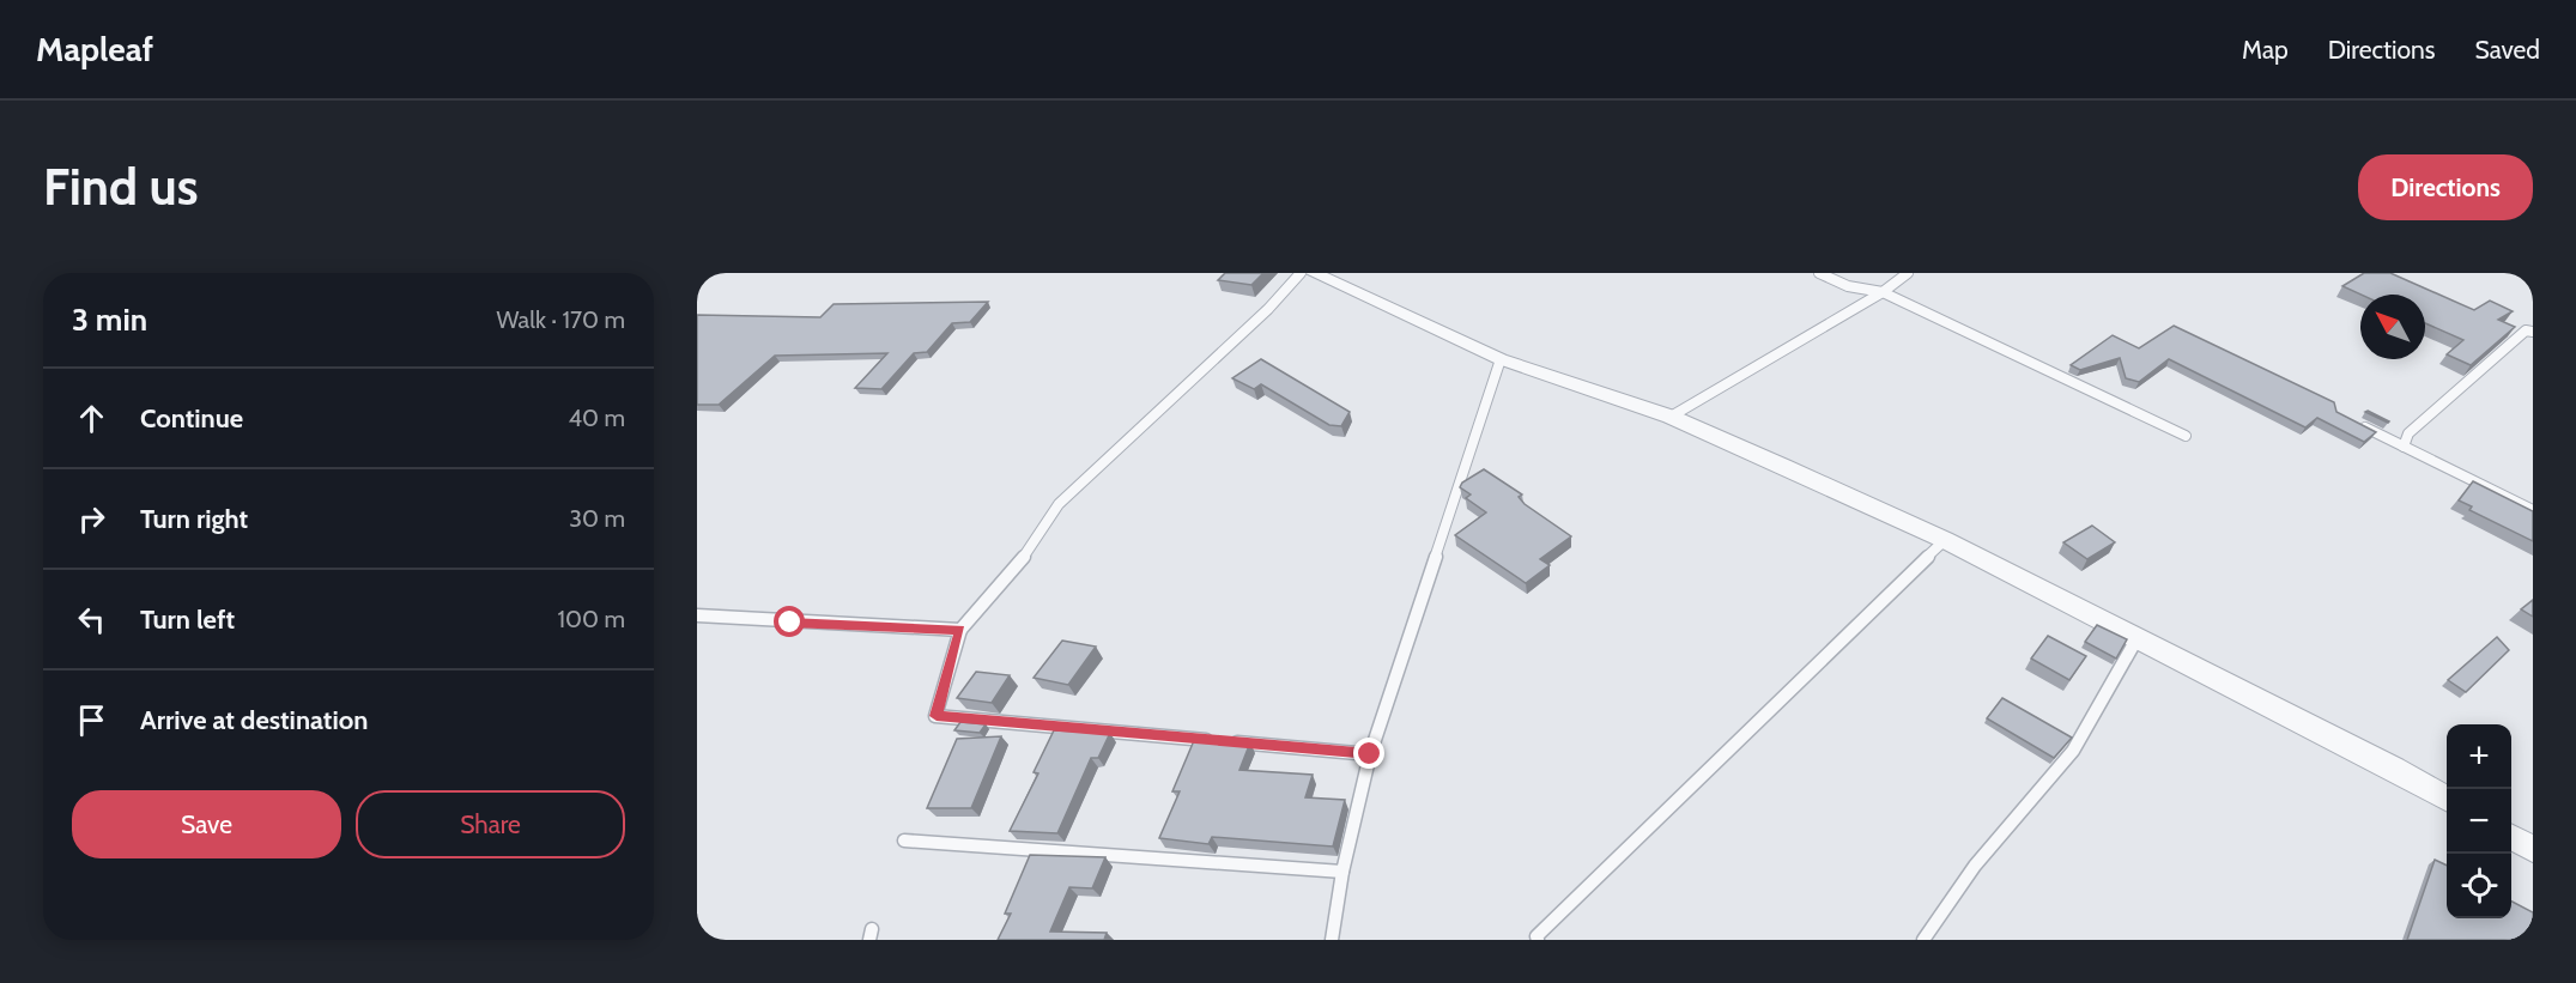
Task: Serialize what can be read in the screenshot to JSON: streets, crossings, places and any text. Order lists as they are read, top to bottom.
{
  "north": "top left",
  "page": {
    "header": "Mapleaf",
    "nav": ["Map", "Directions", "Saved"],
    "buttons": [
      "Directions",
      ["Save", "Share"]
    ],
    "title": "Find us",
    "heading": ["3 min", "Walk · 170 m"],
    "list": [
      ["Continue", "40 m"],
      ["Turn right", "30 m"],
      ["Turn left", "100 m"],
      "Arrive at destination"
    ],
    "map_buttons": ["+", "−"]
  }
}
